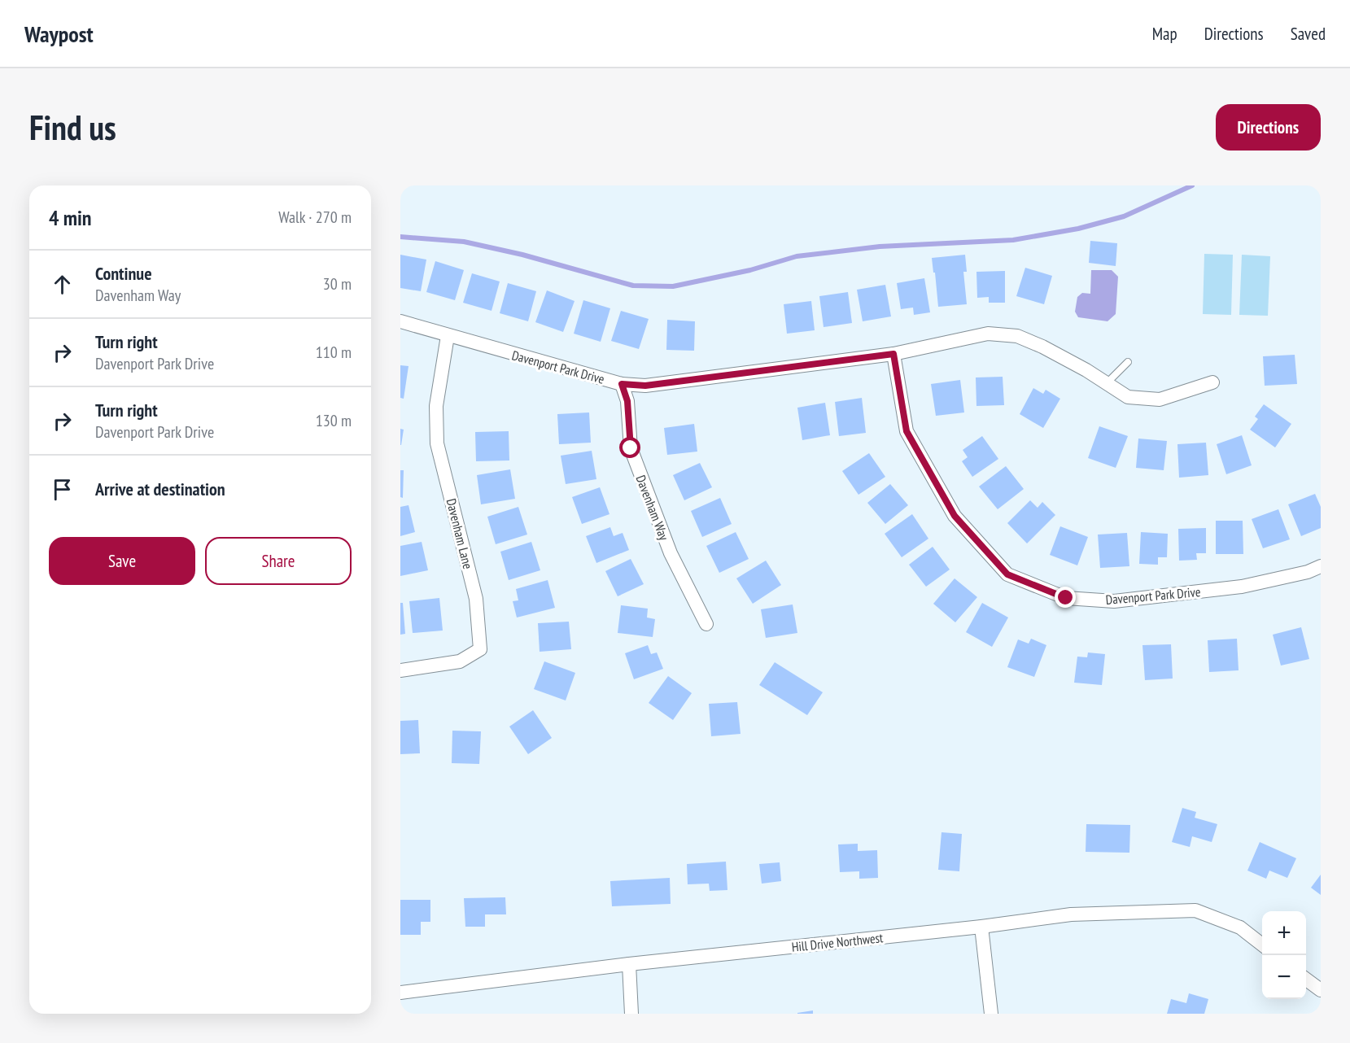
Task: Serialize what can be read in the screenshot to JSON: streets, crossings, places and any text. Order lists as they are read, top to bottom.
{
  "streets": {
    "street": [
      "Davenport Park Drive",
      "Davenham Way",
      "Davenham Lane",
      "Hill Drive Northwest"
    ]
  },
  "crossings": [
    ["Davenport Park Drive", "Davenham Way"],
    ["Davenport Park Drive", "Davenham Lane"]
  ],
  "page": {
    "header": "Waypost",
    "nav": ["Map", "Directions", "Saved"],
    "buttons": [
      "Directions",
      ["Save", "Share"]
    ],
    "title": "Find us",
    "heading": ["4 min", "Walk · 270 m"],
    "list": [
      ["Continue", "Davenham Way", "30 m"],
      ["Turn right", "Davenport Park Drive", "110 m"],
      ["Turn right", "Davenport Park Drive", "130 m"],
      "Arrive at destination"
    ],
    "map_buttons": ["+", "−"]
  }
}
